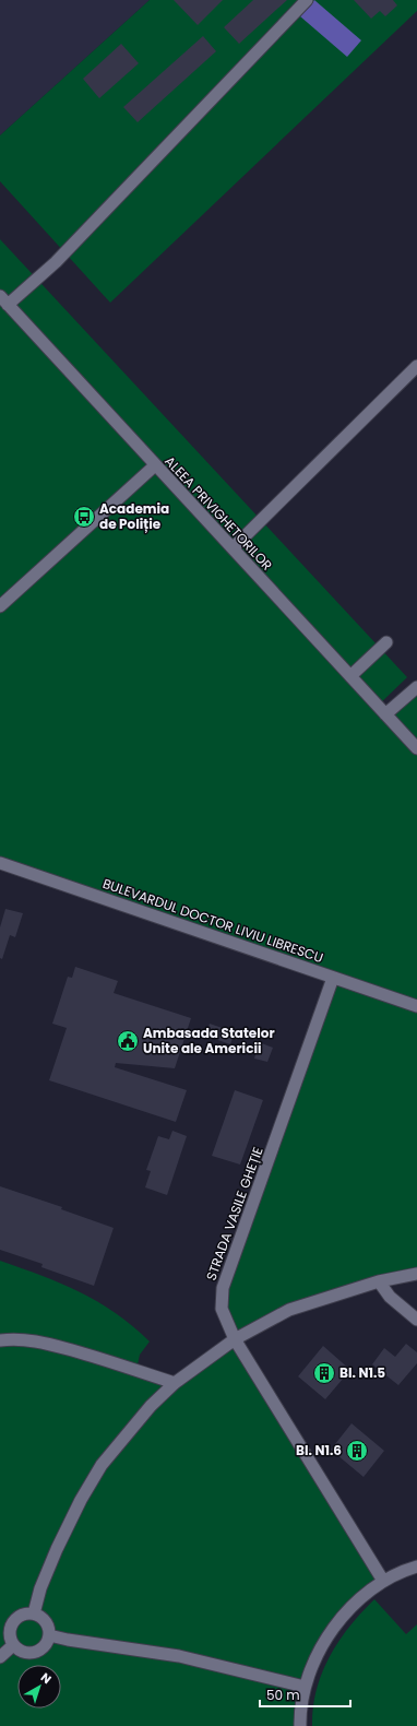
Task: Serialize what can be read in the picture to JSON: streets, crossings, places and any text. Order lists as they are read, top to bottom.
{
  "streets": {
    "street": ["ALEEA PRIVIGHETORILOR", "BULEVARDUL DOCTOR LIVIU LIBRESCU", "STRADA VASILE GHEȚIE"]
  },
  "crossings": [
    ["BULEVARDUL DOCTOR LIVIU LIBRESCU", "STRADA VASILE GHEȚIE"]
  ],
  "places": {
    "bus stop": ["Academia de Poliție"],
    "public building": ["Ambasada Statelor Unite ale Americii"],
    "building": ["Bl. N1.5", "Bl. N1.6"]
  },
  "scale_bar": "50 m",
  "north": "top right"
}
